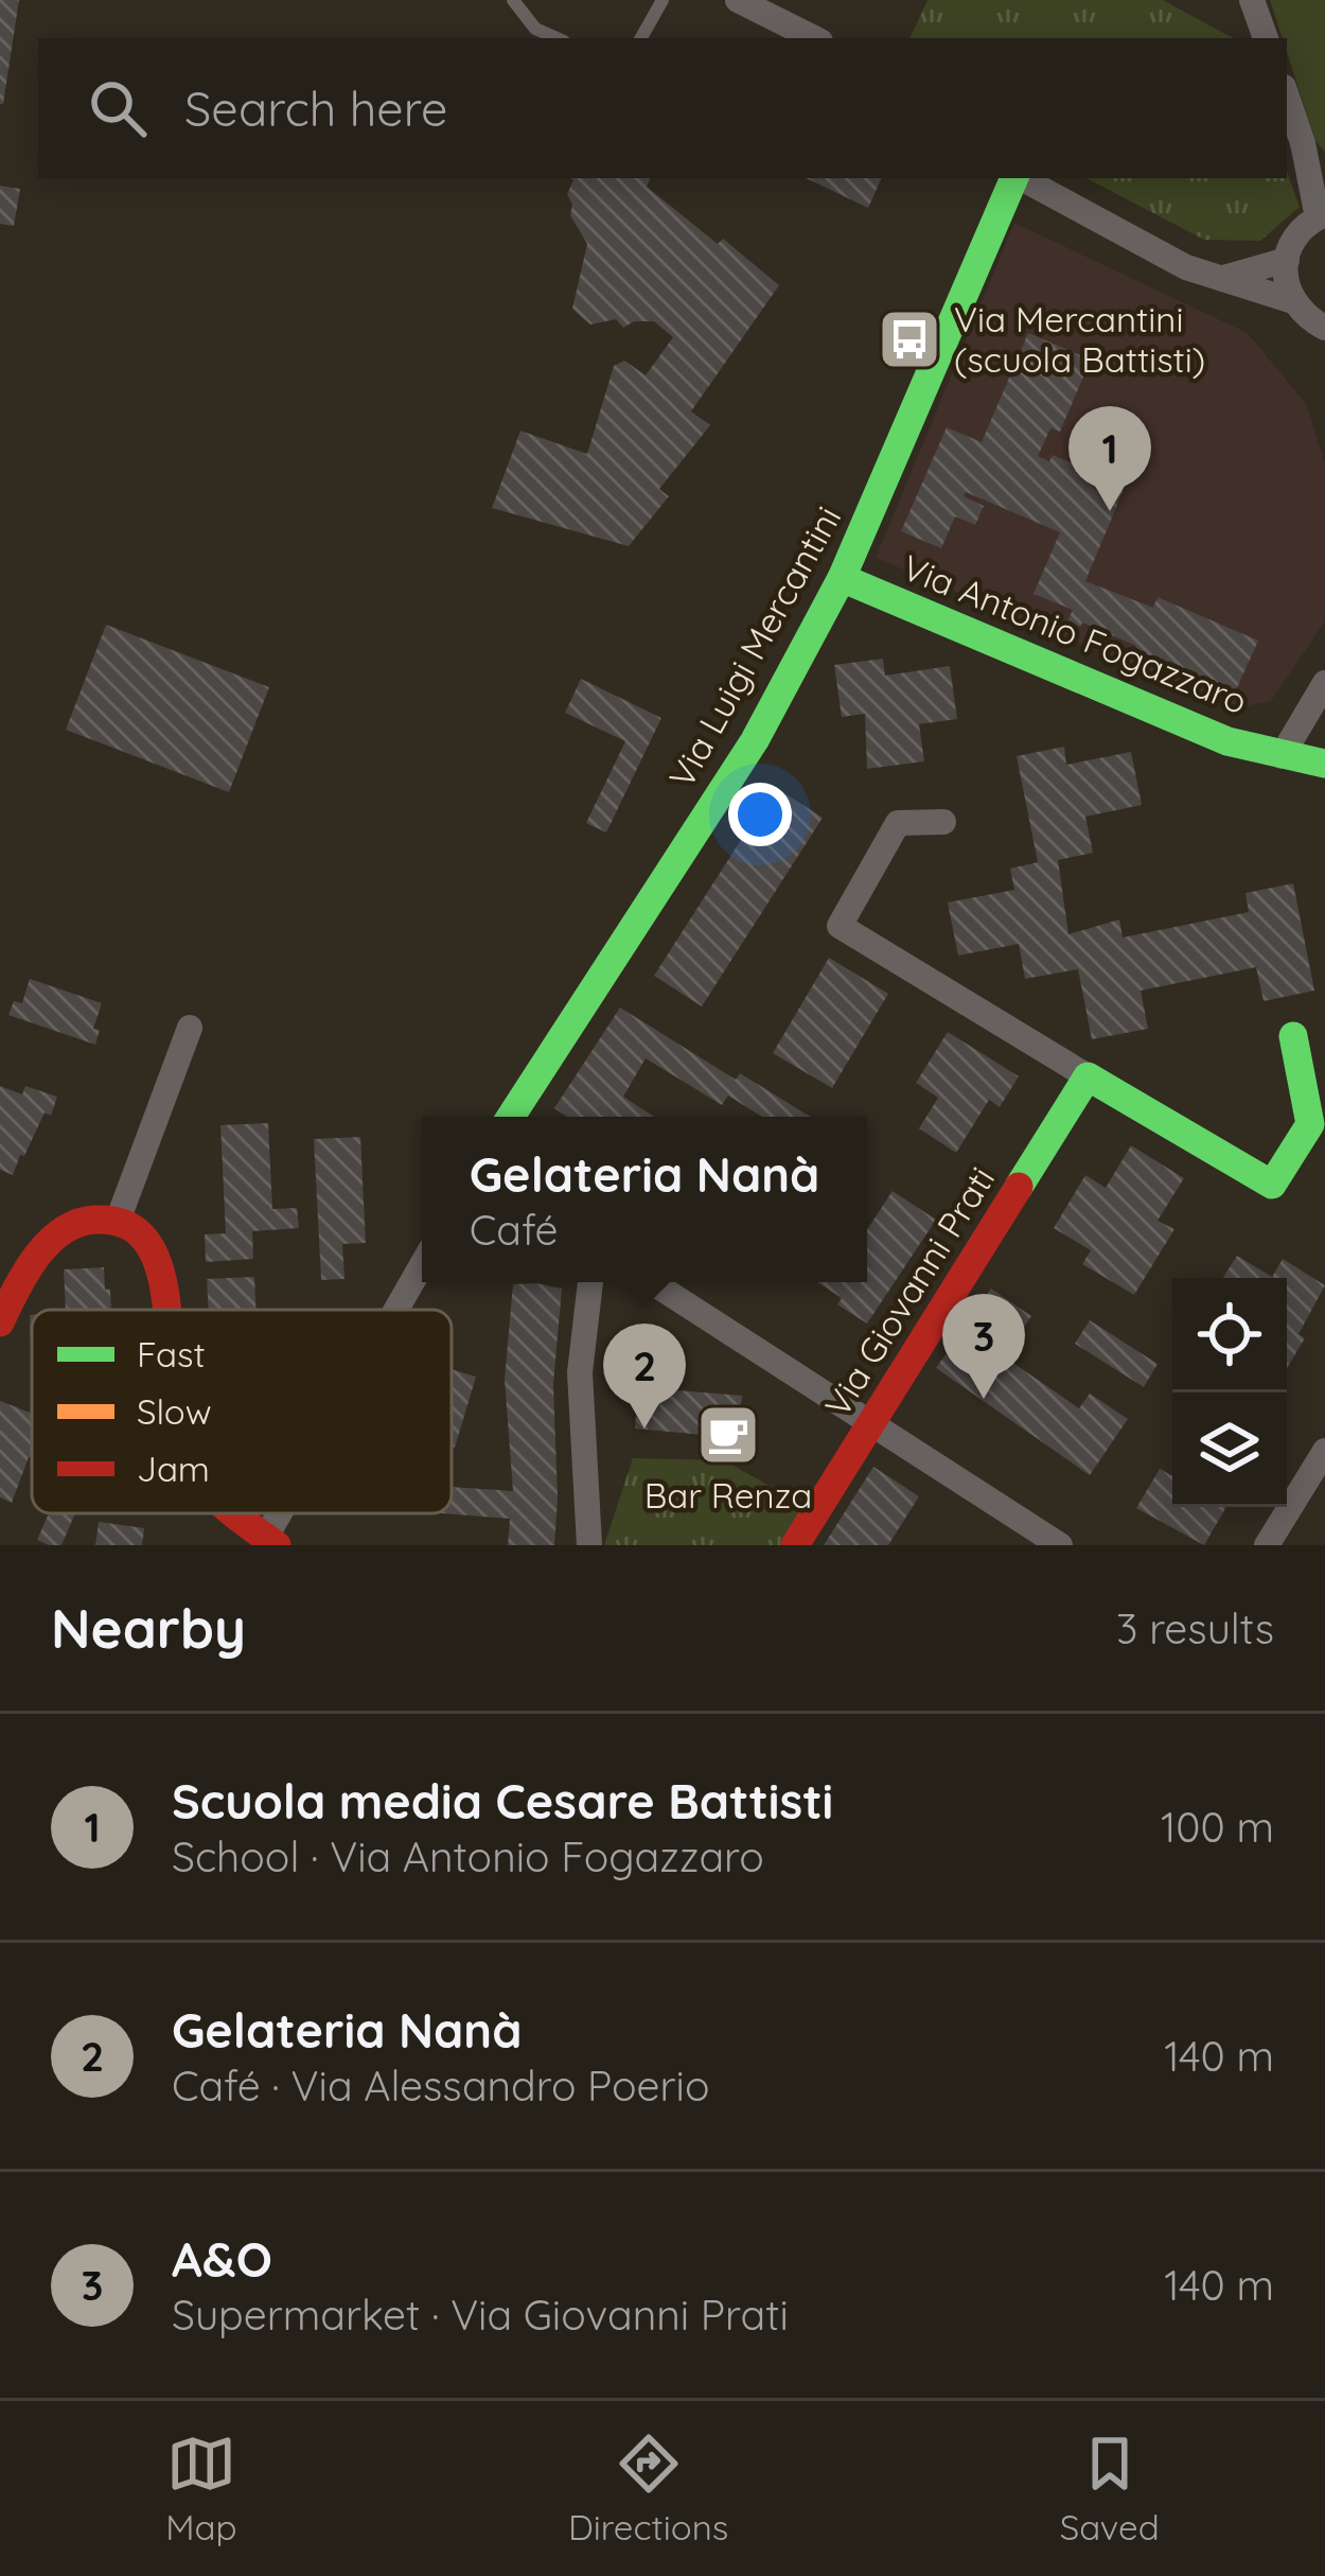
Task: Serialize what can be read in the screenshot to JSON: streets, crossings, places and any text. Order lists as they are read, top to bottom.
{
  "streets": {
    "street": ["Via Antonio Fogazzaro", "Via Luigi Mercantini", "Via Giovanni Prati"]
  },
  "crossings": [
    ["Via Antonio Fogazzaro", "Via Luigi Mercantini"]
  ],
  "places": {
    "bus stop": ["Via Mercantini (scuola Battisti)"],
    "cafe": ["Bar Renza"]
  },
  "legend": ["Fast", "Slow", "Jam"],
  "page": {
    "search": "Search here",
    "pins": ["1", "3", "2"],
    "popup": ["Gelateria Nanà", "Café"],
    "heading": ["Nearby", "3 results"],
    "list": [
      {
        "mark": "1",
        "name": "Scuola media Cesare Battisti",
        "note": "School · Via Antonio Fogazzaro",
        "value": "100 m"
      },
      {
        "mark": "2",
        "name": "Gelateria Nanà",
        "note": "Café · Via Alessandro Poerio",
        "value": "140 m"
      },
      {
        "mark": "3",
        "name": "A&O",
        "note": "Supermarket · Via Giovanni Prati",
        "value": "140 m"
      }
    ],
    "nav": ["Map", "Directions", "Saved"]
  }
}
